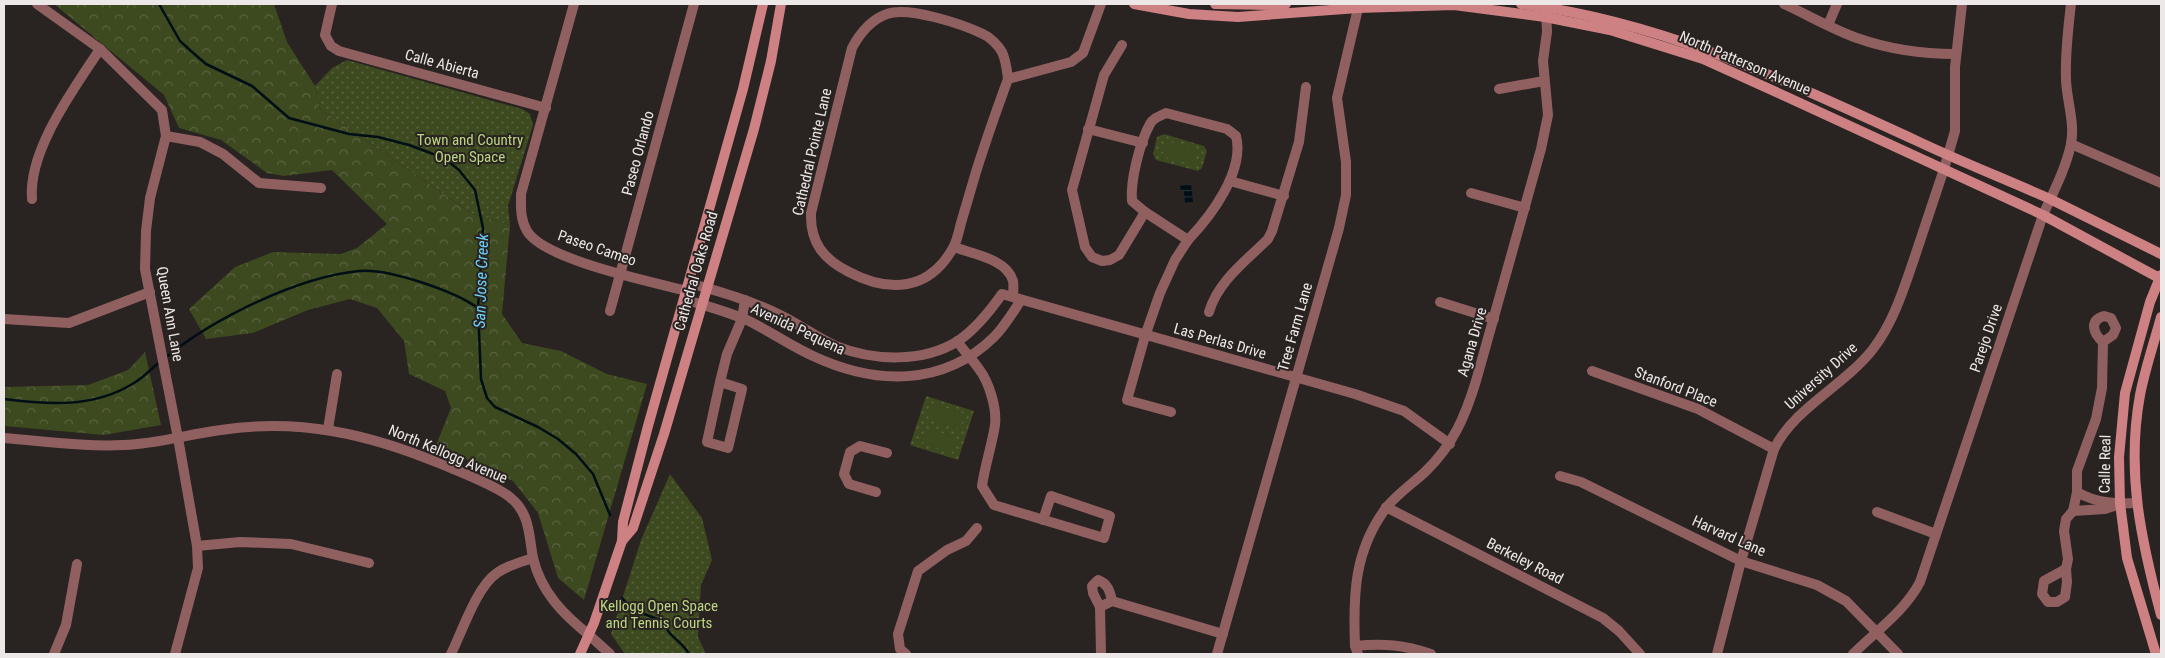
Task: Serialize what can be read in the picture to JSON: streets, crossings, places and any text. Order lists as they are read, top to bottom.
{
  "streets": {
    "main road": ["North Patterson Avenue", "Cathedral Oaks Road", "Calle Real"],
    "street": [
      "Calle Abierta",
      "Cathedral Pointe Lane",
      "Paseo Orlando",
      "Paseo Cameo",
      "Queen Ann Lane",
      "Tree Farm Lane",
      "Avenida Pequena",
      "Parejo Drive",
      "Las Perlas Drive",
      "Agana Drive",
      "University Drive",
      "Stanford Place",
      "North Kellogg Avenue",
      "Harvard Lane",
      "Berkeley Road"
    ]
  },
  "crossings": [
    ["North Patterson Avenue", "Tree Farm Lane"],
    ["North Patterson Avenue", "Parejo Drive"],
    ["North Patterson Avenue", "Agana Drive"],
    ["North Patterson Avenue", "University Drive"],
    ["North Patterson Avenue", "Calle Real"],
    ["Calle Abierta", "Paseo Cameo"],
    ["Paseo Orlando", "Paseo Cameo"],
    ["Paseo Cameo", "Cathedral Oaks Road"],
    ["Paseo Cameo", "Avenida Pequena"],
    ["Cathedral Oaks Road", "Avenida Pequena"],
    ["Cathedral Oaks Road", "North Kellogg Avenue"],
    ["Queen Ann Lane", "North Kellogg Avenue"],
    ["Tree Farm Lane", "Las Perlas Drive"],
    ["Avenida Pequena", "Las Perlas Drive"],
    ["Parejo Drive", "Harvard Lane"],
    ["Las Perlas Drive", "Agana Drive"],
    ["Agana Drive", "Berkeley Road"],
    ["University Drive", "Stanford Place"],
    ["University Drive", "Harvard Lane"]
  ],
  "water": ["San Jose Creek"],
  "parks": ["Town and Country Open Space", "Kellogg Open Space and Tennis Courts"]
}
